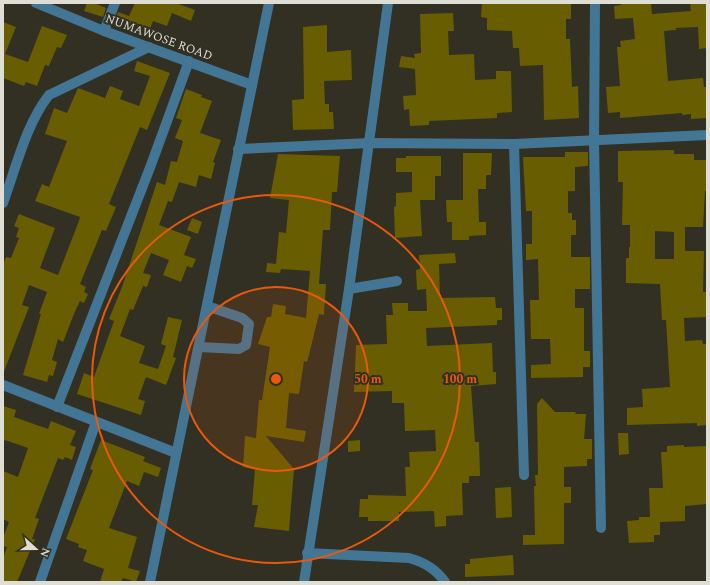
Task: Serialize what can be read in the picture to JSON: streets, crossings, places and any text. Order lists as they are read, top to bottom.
{
  "streets": {
    "street": ["NUMAWOSE ROAD"]
  },
  "north": "right",
  "rings": ["50 m", "100 m"]
}
